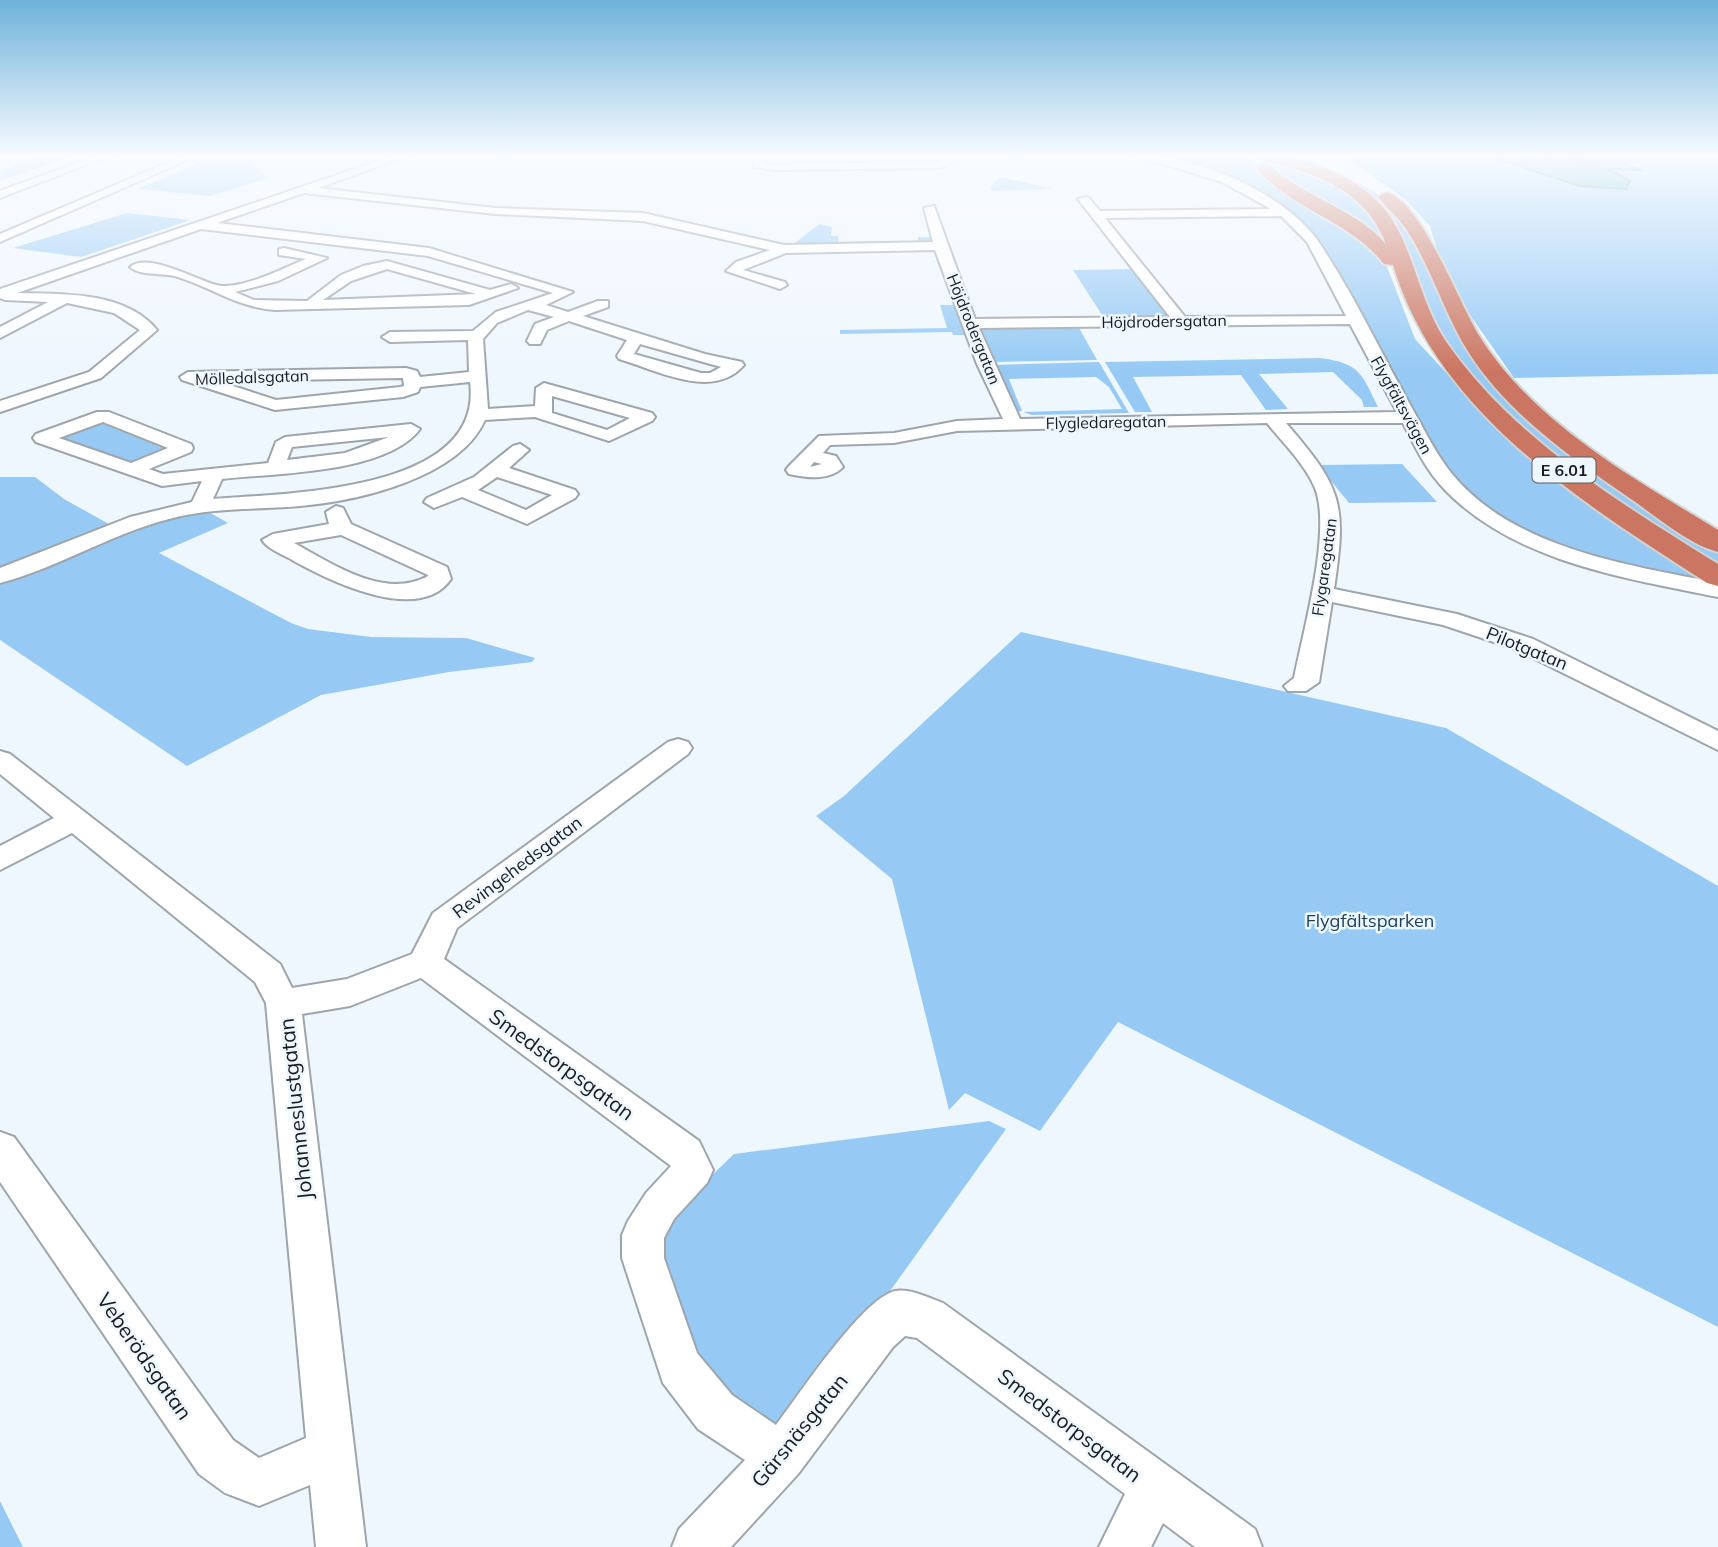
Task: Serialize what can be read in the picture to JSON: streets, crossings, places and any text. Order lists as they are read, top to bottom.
{
  "streets": {
    "highway": ["E 6.01"],
    "street": [
      "Höjdrodersgatan",
      "Höjdrodergatan",
      "Mölledalsgatan",
      "Flygfältsvägen",
      "Flygledaregatan",
      "Flygaregatan",
      "Pilotgatan",
      "Revingehedsgatan",
      "Smedstorpsgatan",
      "Johanneslustgatan",
      "Veberödsgatan",
      "Gärsnäsgatan"
    ]
  },
  "crossings": [
    ["Höjdrodersgatan", "Höjdrodergatan"],
    ["Höjdrodersgatan", "Flygfältsvägen"],
    ["Höjdrodergatan", "Flygledaregatan"],
    ["Flygfältsvägen", "Flygledaregatan"],
    ["Flygledaregatan", "Flygaregatan"],
    ["Flygaregatan", "Pilotgatan"],
    ["Revingehedsgatan", "Smedstorpsgatan"],
    ["Smedstorpsgatan", "Gärsnäsgatan"],
    ["Johanneslustgatan", "Veberödsgatan"]
  ],
  "parks": ["Flygfältsparken"]
}
